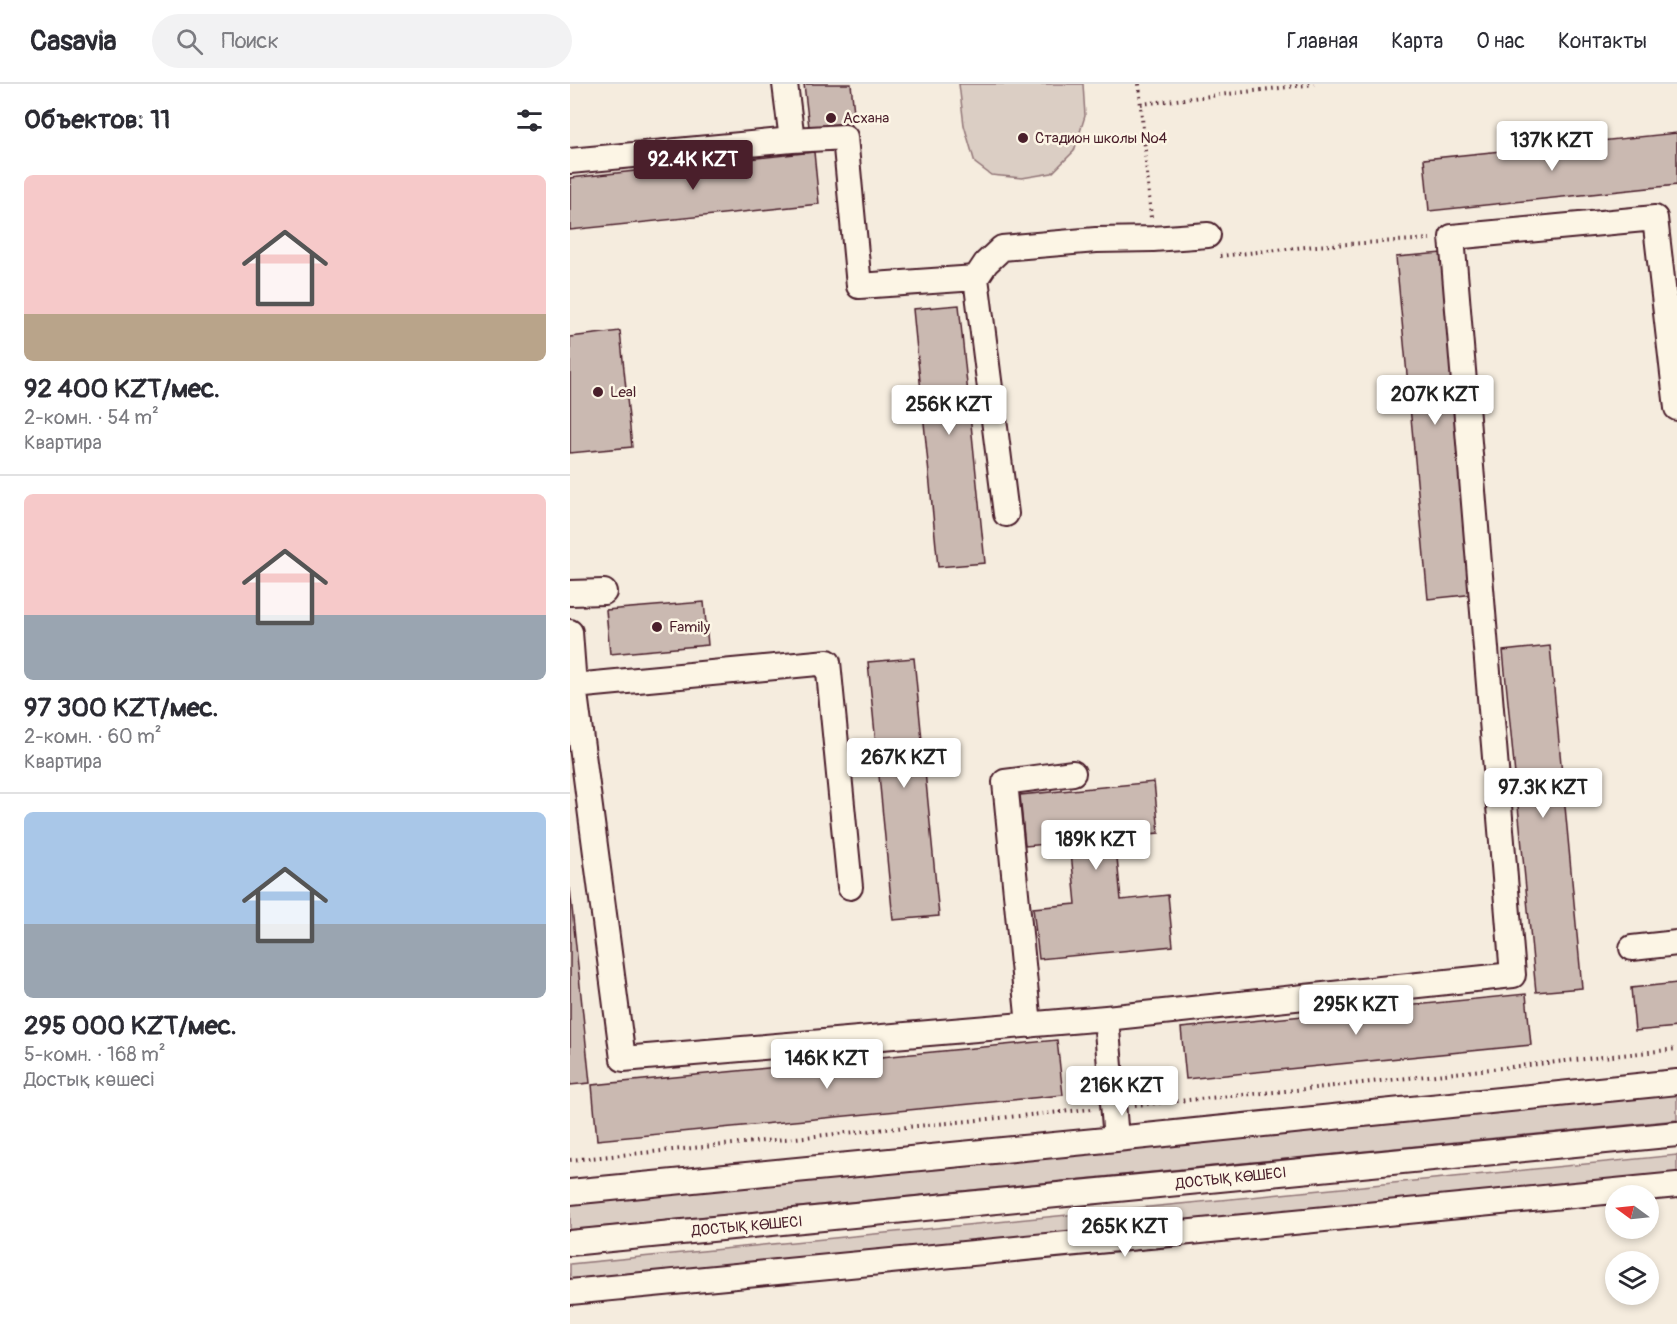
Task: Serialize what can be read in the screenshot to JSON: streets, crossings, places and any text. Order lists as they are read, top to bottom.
{
  "streets": {
    "street": ["ДОСТЫҚ КӨШЕСІ"]
  },
  "places": [
    "Асхана",
    "Стадион школы №4",
    "Leal",
    "Family"
  ],
  "north": "left",
  "page": {
    "header": "Casavia",
    "search": "Поиск",
    "nav": [
      "Главная",
      "Карта",
      "О нас",
      "Контакты"
    ],
    "heading": "Объектов: 11",
    "price": [
      "137K KZT",
      "92.4K KZT",
      "207K KZT",
      "256K KZT",
      "267K KZT",
      "97.3K KZT",
      "189K KZT",
      "295K KZT",
      "146K KZT",
      "216K KZT",
      "265K KZT"
    ],
    "list": [
      {
        "name": "92 400 KZT/мес.",
        "note": "2-комн. · 54 m² · Квартира"
      },
      {
        "name": "97 300 KZT/мес.",
        "note": "2-комн. · 60 m² · Квартира"
      },
      {
        "name": "295 000 KZT/мес.",
        "note": "5-комн. · 168 m² · Достық көшесі"
      }
    ]
  }
}
